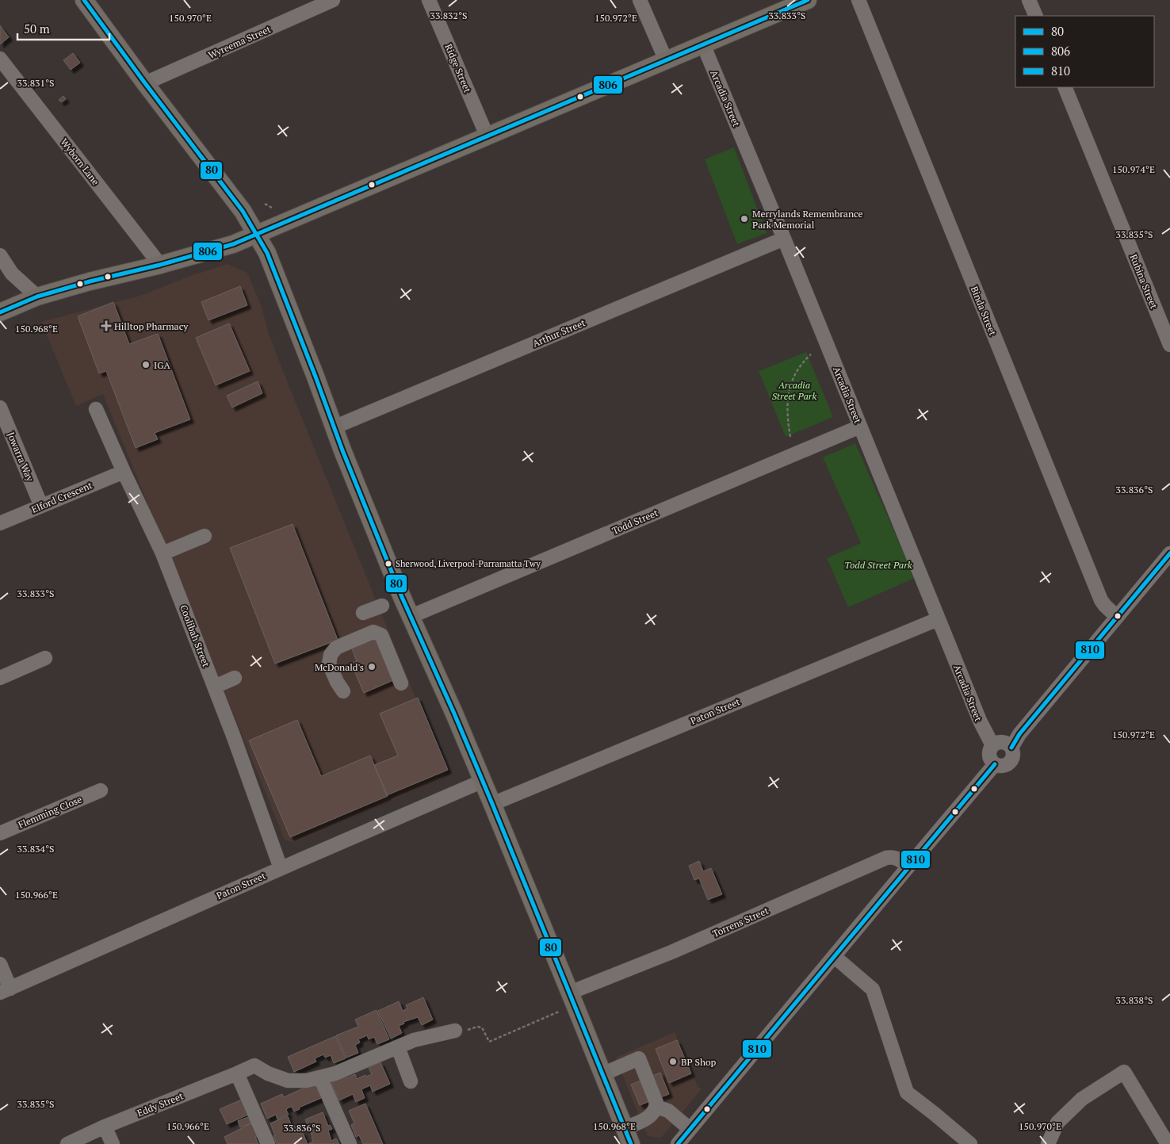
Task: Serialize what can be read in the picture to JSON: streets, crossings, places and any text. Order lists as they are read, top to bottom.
{
  "streets": {
    "street": [
      "Wyreema Street",
      "Ridge Street",
      "Arcadia Street",
      "Wyborn Lane",
      "Rubina Street",
      "Binda Street",
      "Arthur Street",
      "Jowarra Way",
      "Elford Crescent",
      "Todd Street",
      "Coolibah Street",
      "Paton Street",
      "Flemming Close",
      "Torrens Street",
      "Eddy Street"
    ]
  },
  "crossings": [
    ["Arcadia Street", "Arthur Street"],
    ["Arcadia Street", "Todd Street"],
    ["Arcadia Street", "Paton Street"],
    ["Jowarra Way", "Elford Crescent"],
    ["Elford Crescent", "Coolibah Street"],
    ["Coolibah Street", "Paton Street"]
  ],
  "parks": ["Arcadia Street Park", "Todd Street Park"],
  "places": {
    "other": [
      "Merrylands Remembrance Park Memorial",
      "IGA",
      "Sherwood, Liverpool-Parramatta Twy",
      "McDonald's",
      "BP Shop"
    ],
    "health": ["Hilltop Pharmacy"]
  },
  "lines": ["transit line 80", "transit line 806", "transit line 810"],
  "legend": ["80", "806", "810"],
  "scale_bar": "50 m",
  "coordinates": [
    "33.832°S",
    "33.833°S",
    "150.970°E",
    "150.972°E",
    "33.831°S",
    "150.974°E",
    "33.835°S",
    "150.968°E",
    "33.836°S",
    "33.834°S",
    "150.966°E",
    "33.838°S"
  ]
}
